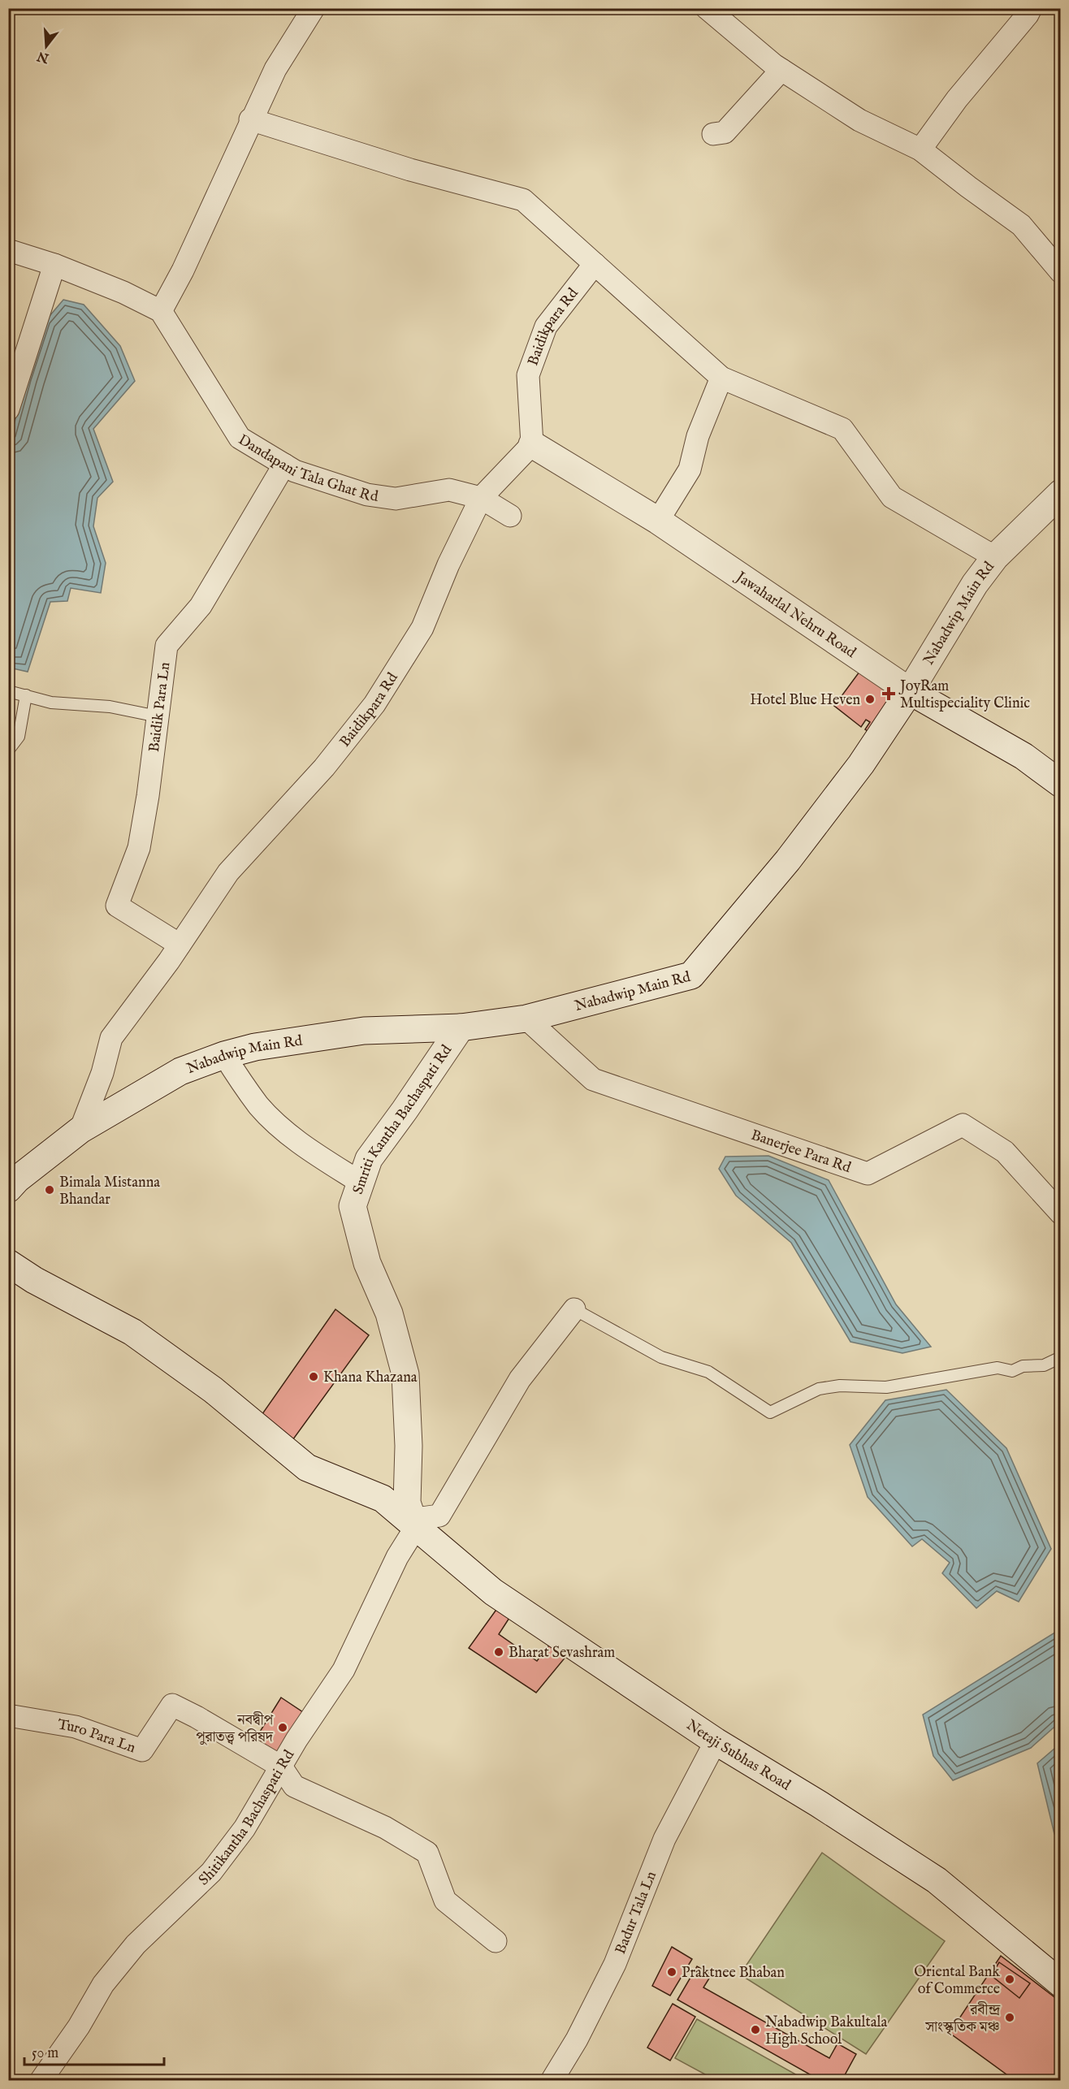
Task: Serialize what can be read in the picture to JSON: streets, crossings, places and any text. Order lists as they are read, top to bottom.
{
  "streets": {
    "main road": [
      "Nabadwip Main Rd",
      "Jawaharlal Nehru Road",
      "Smriti Kantha Bachaspati Rd",
      "Netaji Subhas Road"
    ],
    "street": [
      "Baidikpara Rd",
      "Dandapani Tala Ghat Rd",
      "Baidik Para Ln",
      "Banerjee Para Rd",
      "Turo Para Ln",
      "Shitikantha Bachaspati Rd",
      "Badur Tala Ln"
    ]
  },
  "crossings": [
    ["Baidikpara Rd", "Dandapani Tala Ghat Rd"],
    ["Baidikpara Rd", "Nabadwip Main Rd"],
    ["Baidikpara Rd", "Jawaharlal Nehru Road"],
    ["Baidikpara Rd", "Baidik Para Ln"],
    ["Dandapani Tala Ghat Rd", "Baidik Para Ln"],
    ["Nabadwip Main Rd", "Jawaharlal Nehru Road"],
    ["Nabadwip Main Rd", "Smriti Kantha Bachaspati Rd"],
    ["Nabadwip Main Rd", "Banerjee Para Rd"],
    ["Smriti Kantha Bachaspati Rd", "Netaji Subhas Road"],
    ["Smriti Kantha Bachaspati Rd", "Shitikantha Bachaspati Rd"],
    ["Turo Para Ln", "Shitikantha Bachaspati Rd"],
    ["Netaji Subhas Road", "Shitikantha Bachaspati Rd"],
    ["Netaji Subhas Road", "Badur Tala Ln"]
  ],
  "places": {
    "health": ["JoyRam Multispeciality Clinic"],
    "other": [
      "Hotel Blue Heven",
      "Bimala Mistanna Bhandar",
      "Khana Khazana",
      "Bharat Sevashram",
      "নবদ্বীপ পুরাতত্ত্ব পরিষদ",
      "Praktnee Bhaban",
      "Oriental Bank of Commerce",
      "রবীন্দ্র সাংস্কৃতিক মঞ্চ",
      "Nabadwip Bakultala High School"
    ]
  },
  "scale_bar": "50 m",
  "north": "bottom"
}
